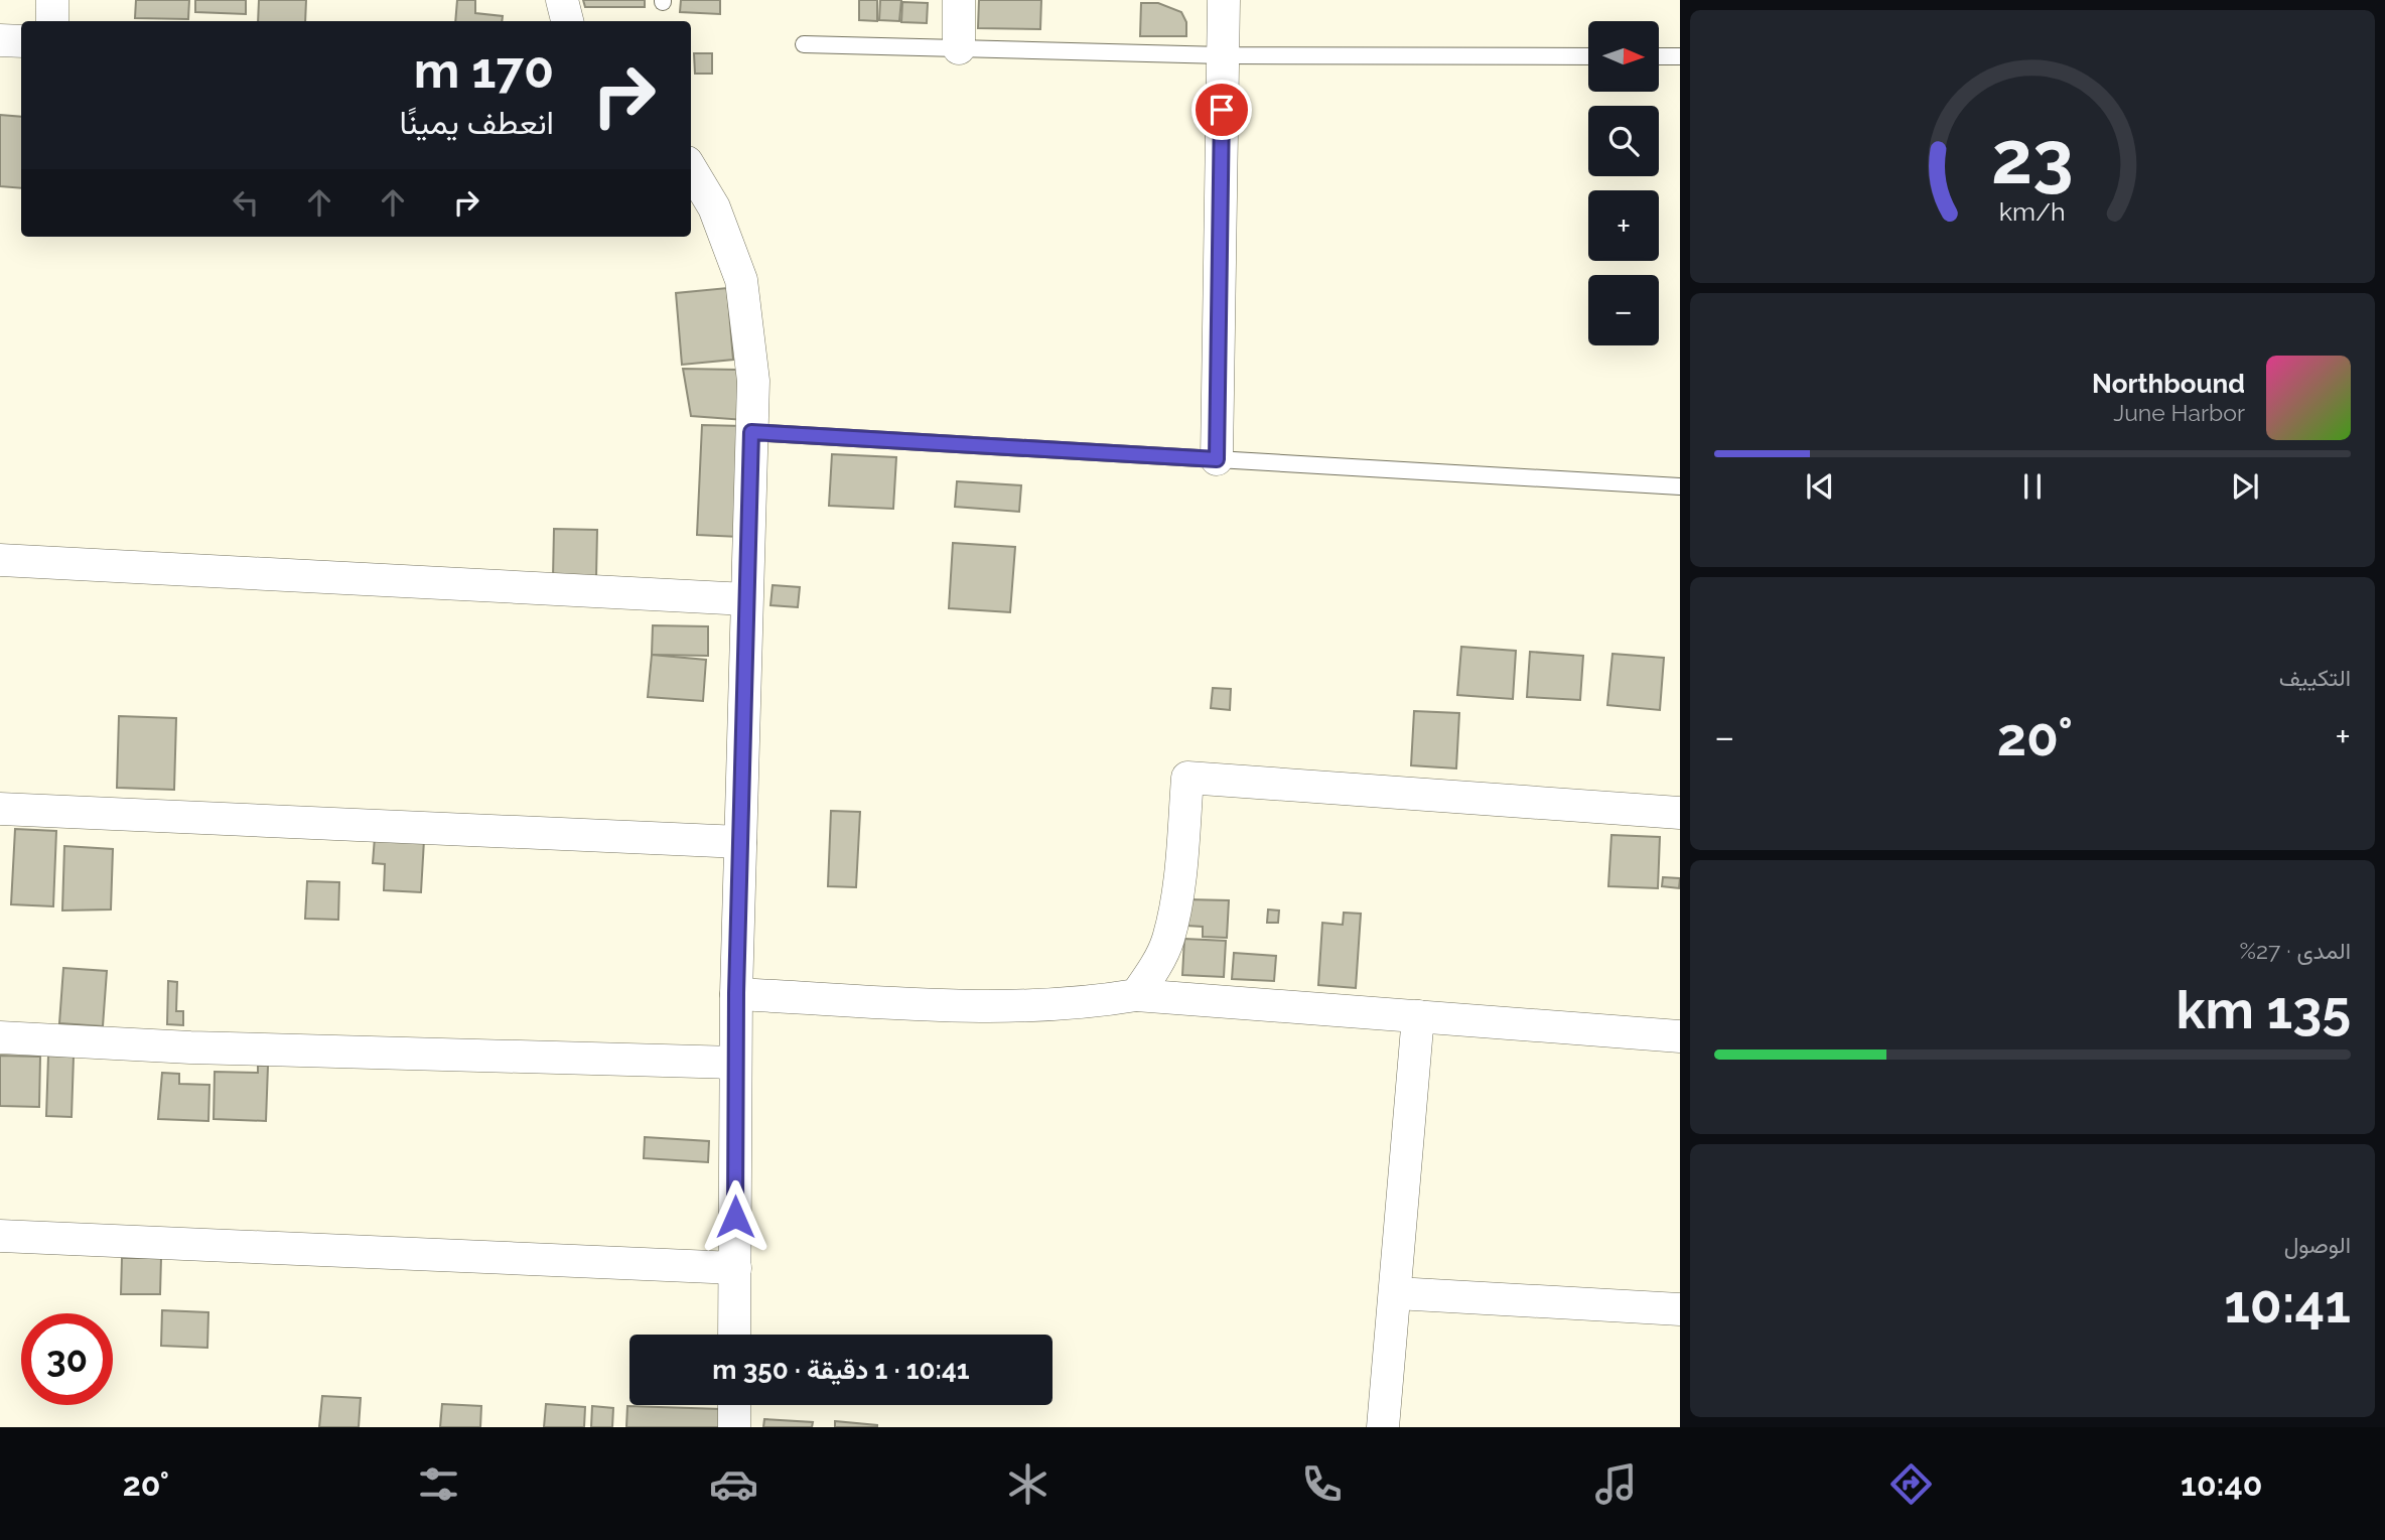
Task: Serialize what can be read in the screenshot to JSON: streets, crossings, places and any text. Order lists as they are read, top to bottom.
{
  "north": "right",
  "page": {
    "map_buttons": ["+", "−"],
    "turn": ["170 m", "انعطف يمينًا"],
    "song": ["Northbound", "June Harbor"],
    "tile": [
      "التكييف",
      ["المدى · 27%", "135 km"],
      ["الوصول", "10:41"]
    ],
    "heat": ["−", "20°", "+"],
    "limit": "30",
    "trip": "10:41 · 1 دقيقة · 350 m",
    "tabs": ["10:40", "20°"],
    "gauge": ["23", "km/h"]
  }
}
